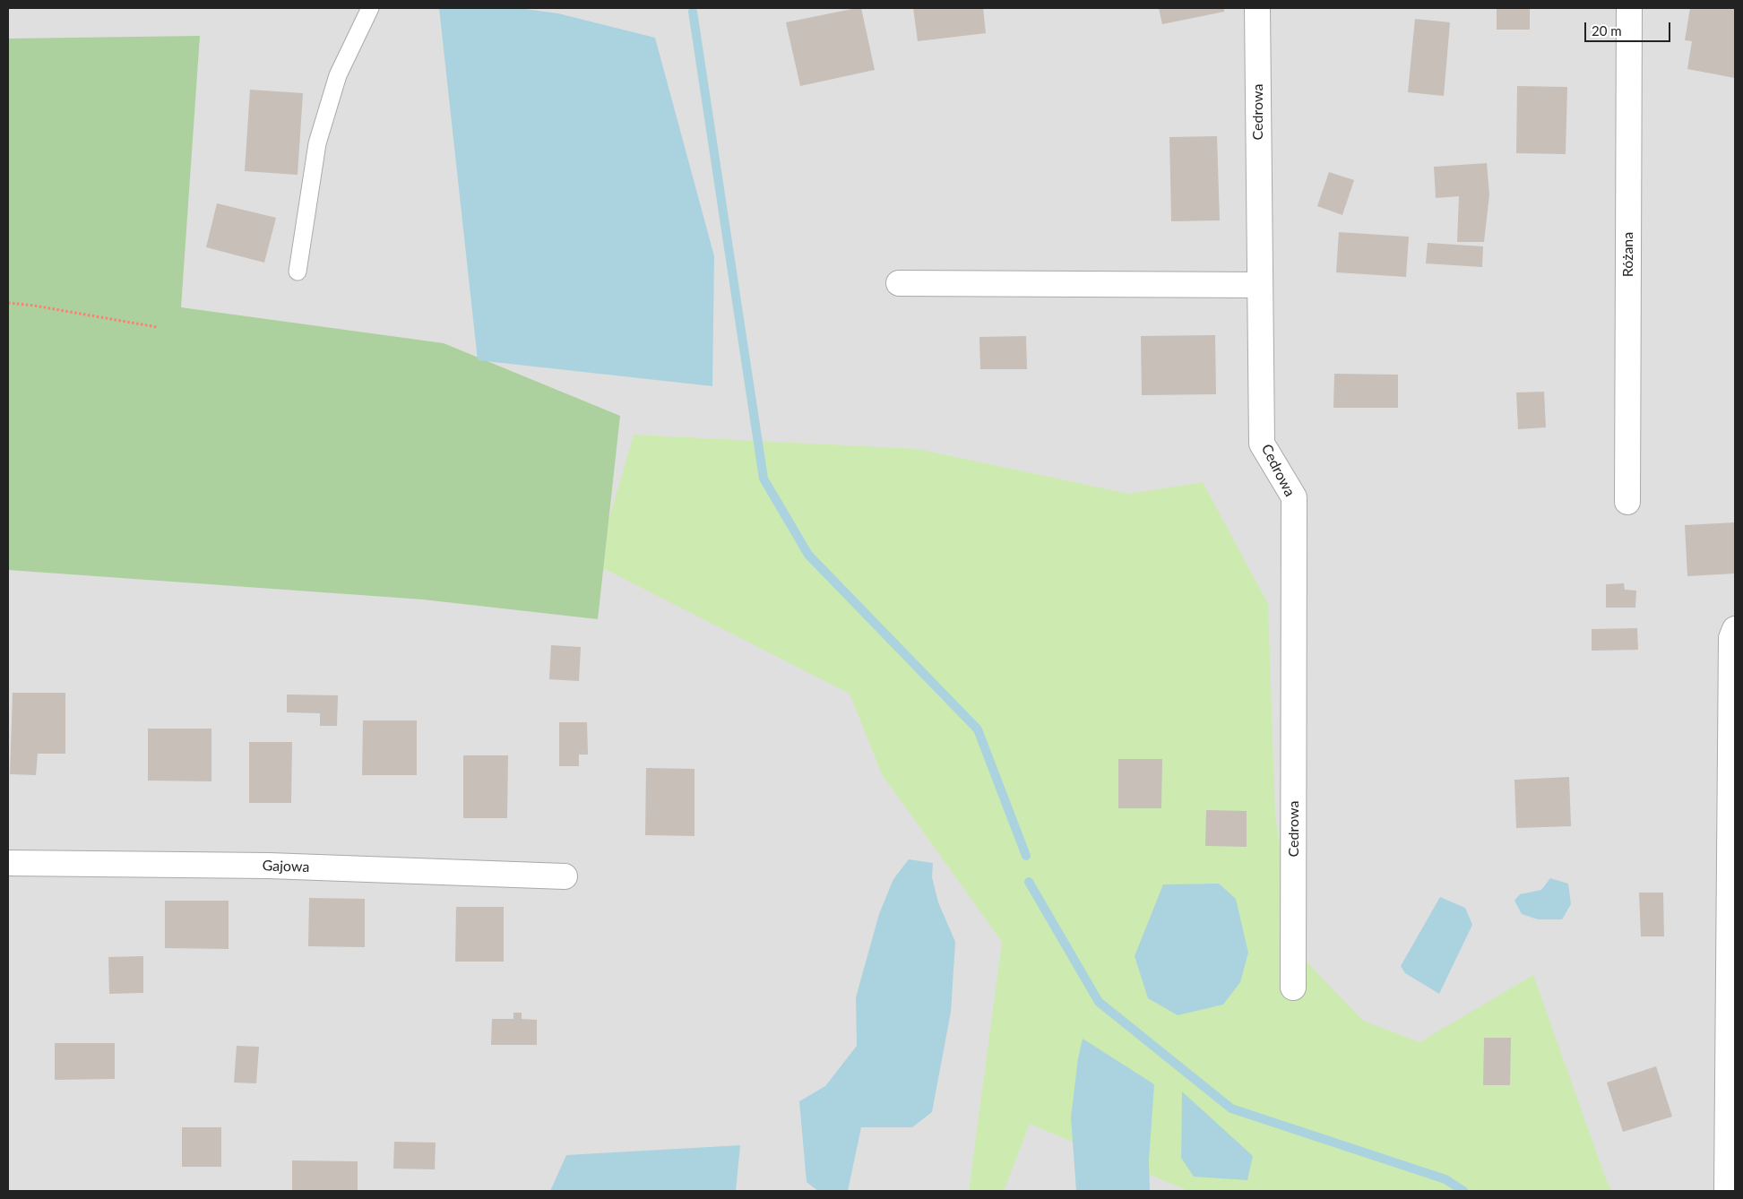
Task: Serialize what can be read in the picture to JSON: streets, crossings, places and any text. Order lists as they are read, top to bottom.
{
  "streets": {
    "street": ["Cedrowa", "Różana", "Gajowa"]
  },
  "scale_bar": "20 m"
}
